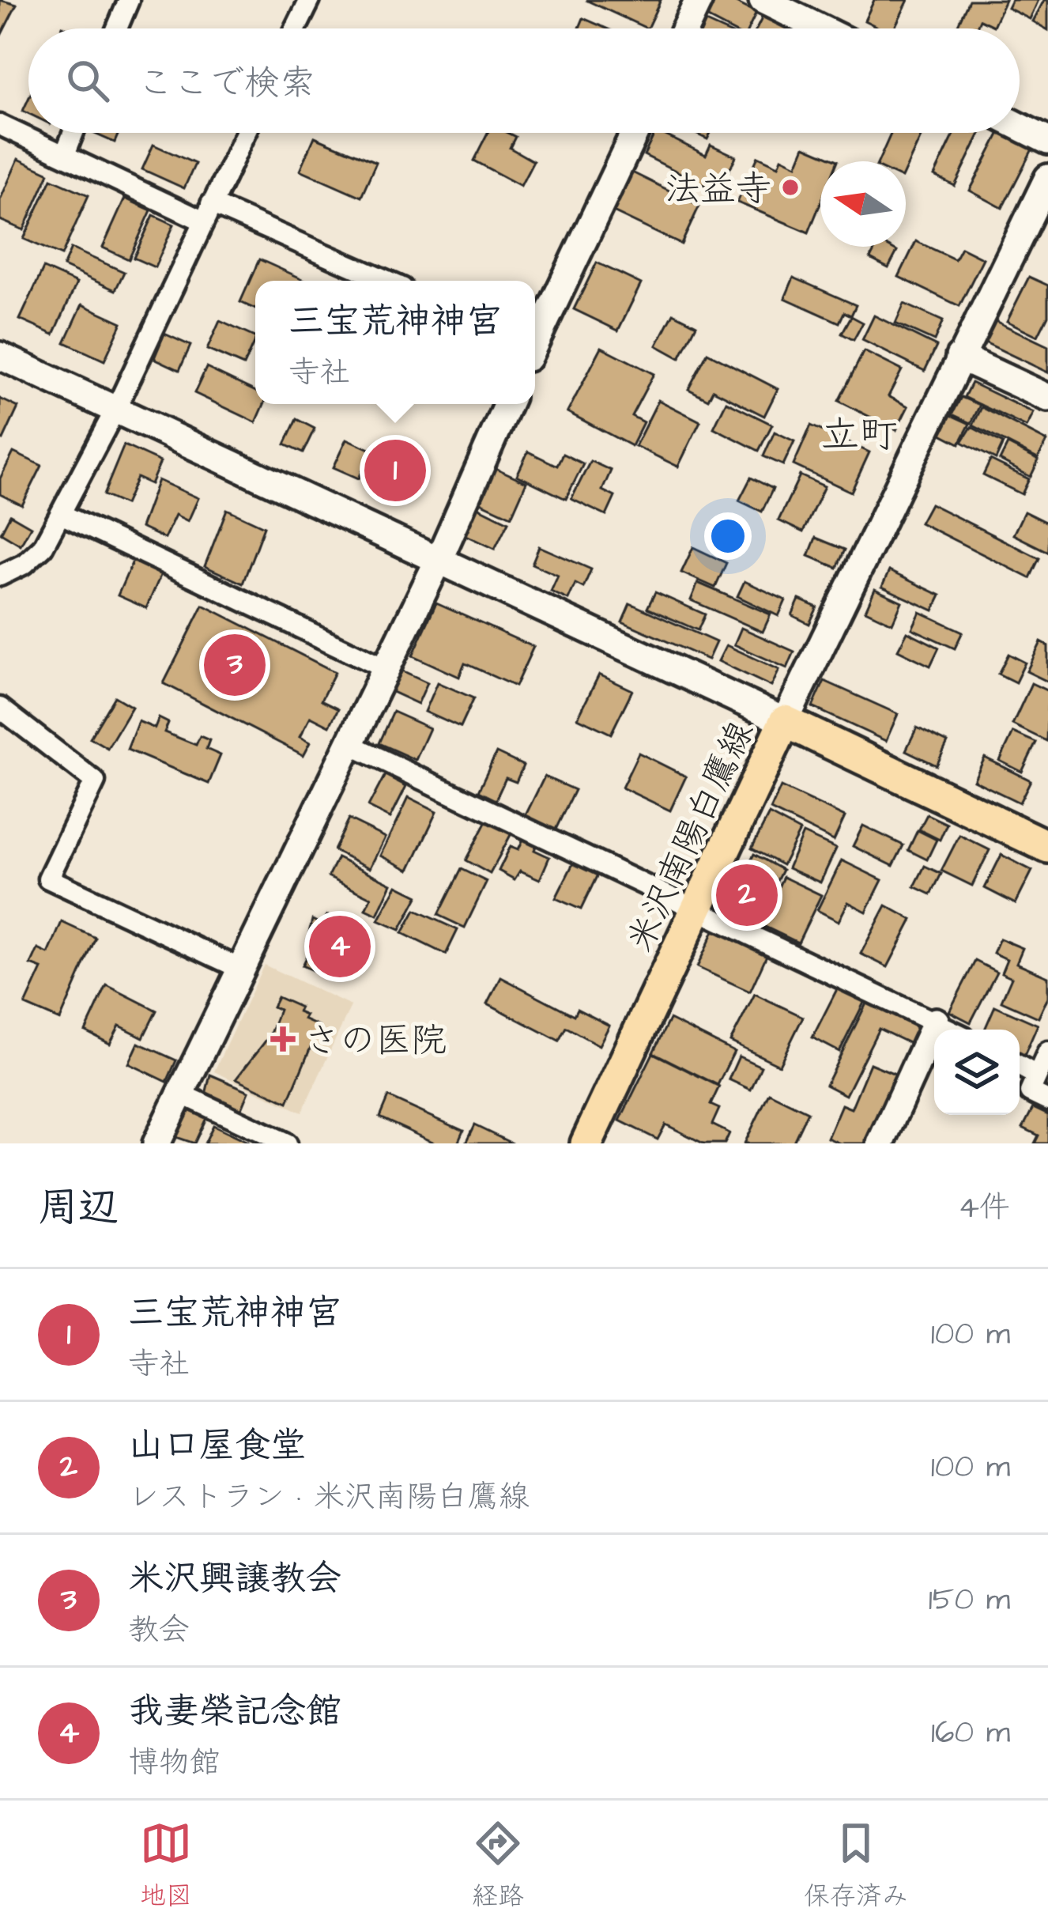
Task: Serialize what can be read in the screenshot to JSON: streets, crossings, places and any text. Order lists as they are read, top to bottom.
{
  "streets": {
    "main road": ["米沢南陽白鷹線"]
  },
  "districts": ["立町"],
  "places": {
    "other": ["法益寺"],
    "health": ["さの医院"]
  },
  "north": "left",
  "page": {
    "search": "ここで検索",
    "popup": ["三宝荒神神宮", "寺社"],
    "pins": [
      "1",
      "3",
      "2",
      "4"
    ],
    "heading": ["周辺", "4件"],
    "list": [
      {
        "mark": "1",
        "name": "三宝荒神神宮",
        "note": "寺社",
        "value": "100 m"
      },
      {
        "mark": "2",
        "name": "山口屋食堂",
        "note": "レストラン · 米沢南陽白鷹線",
        "value": "100 m"
      },
      {
        "mark": "3",
        "name": "米沢興譲教会",
        "note": "教会",
        "value": "150 m"
      },
      {
        "mark": "4",
        "name": "我妻榮記念館",
        "note": "博物館",
        "value": "160 m"
      }
    ],
    "nav": ["地図", "経路", "保存済み"]
  }
}
